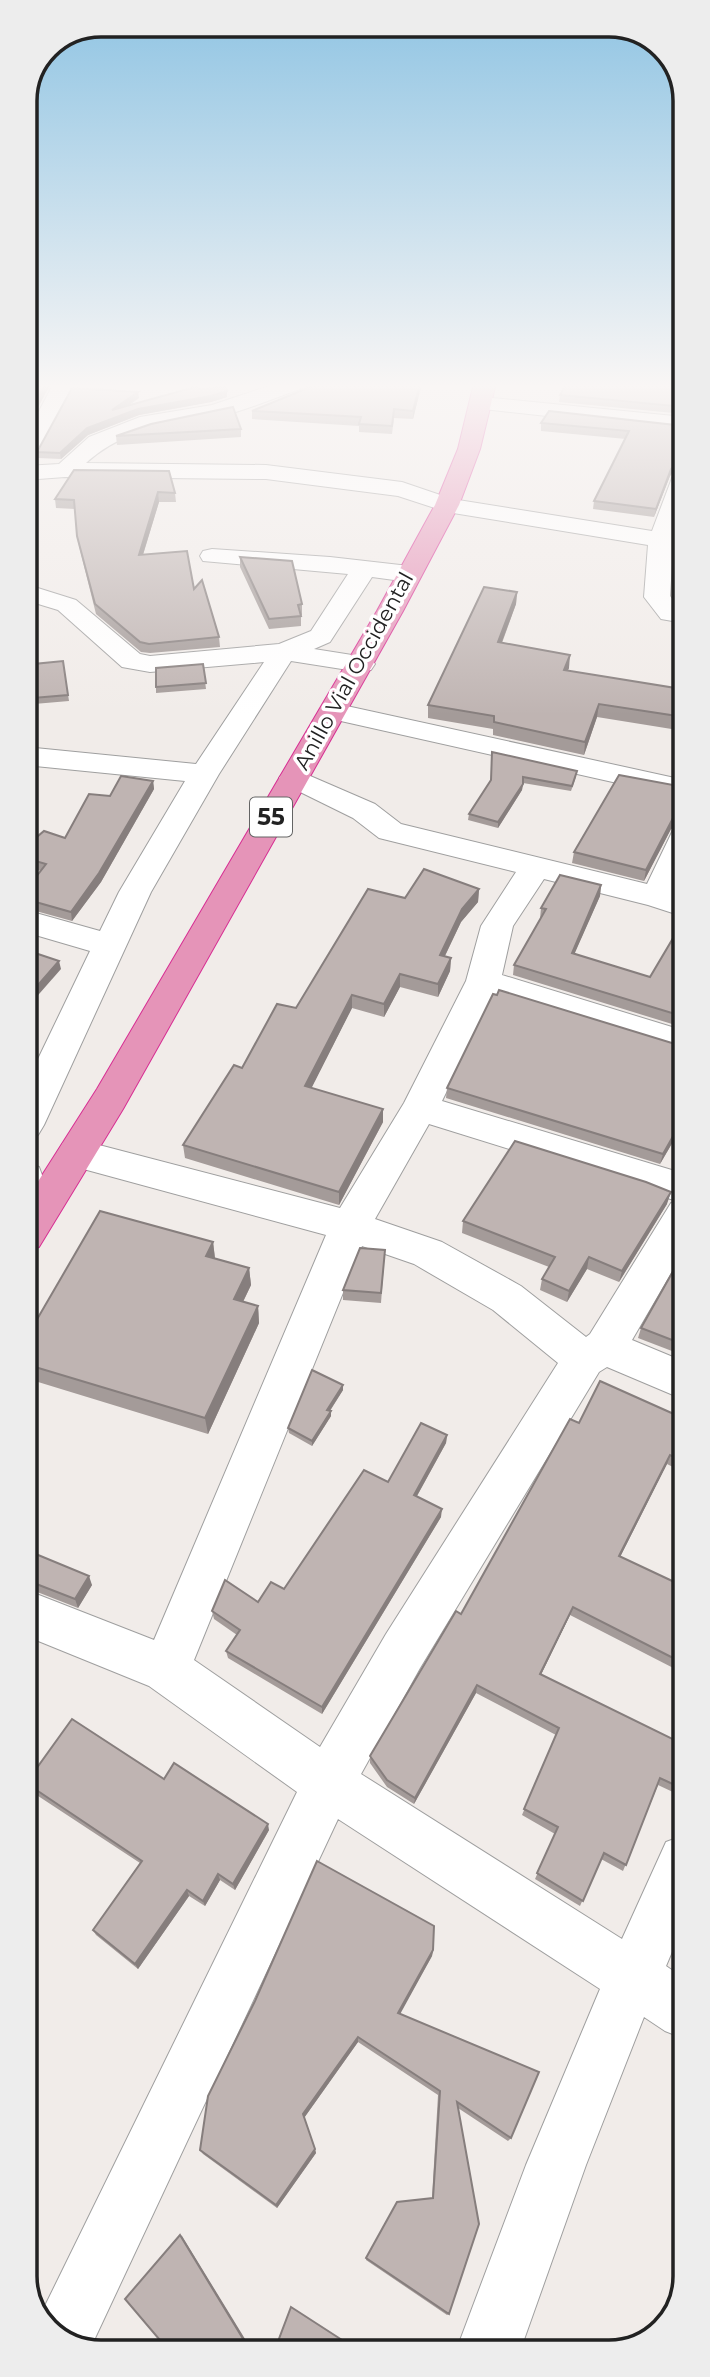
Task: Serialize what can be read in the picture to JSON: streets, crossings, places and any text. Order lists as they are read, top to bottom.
{
  "streets": {
    "highway": ["Anillo Vial Occidental", "55"]
  }
}
